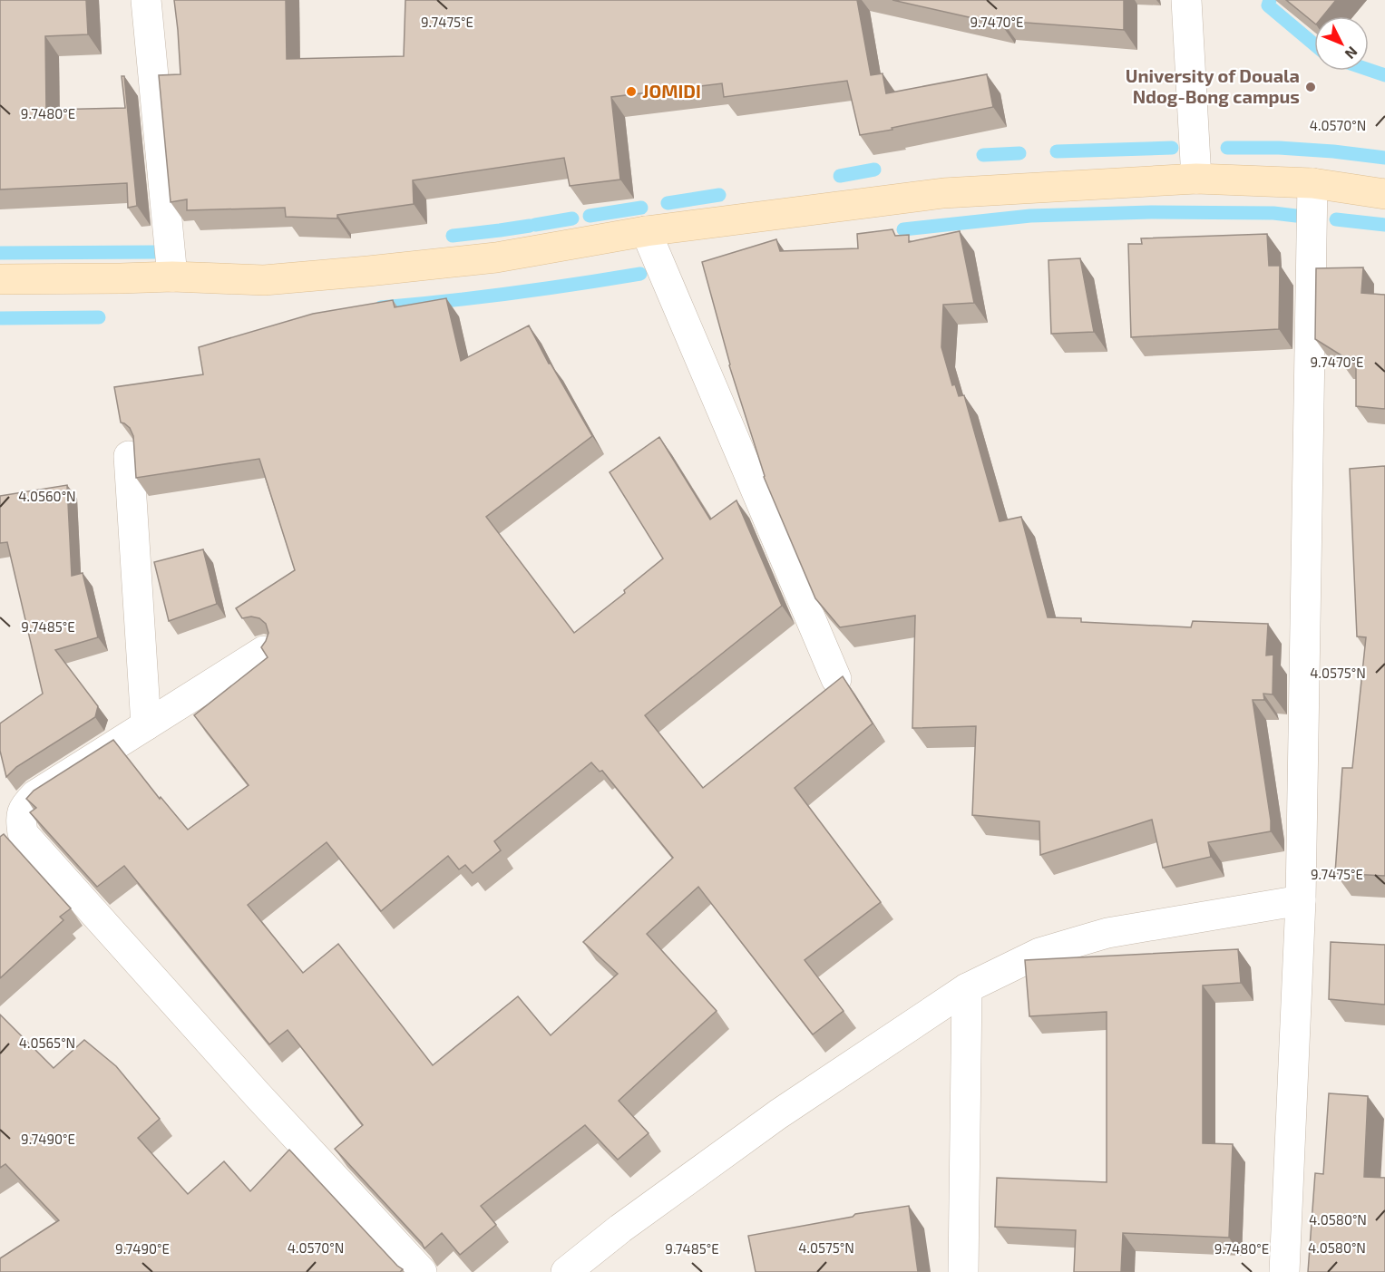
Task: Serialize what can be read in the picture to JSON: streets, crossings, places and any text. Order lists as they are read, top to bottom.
{
  "places": ["University of Douala Ndog-Bong campus", "JOMIDI"],
  "north": "bottom right",
  "coordinates": [
    "9.7475°E",
    "9.7470°E",
    "9.7480°E",
    "4.0570°N",
    "4.0560°N",
    "9.7485°E",
    "4.0575°N",
    "4.0565°N",
    "9.7490°E",
    "4.0580°N"
  ]
}
